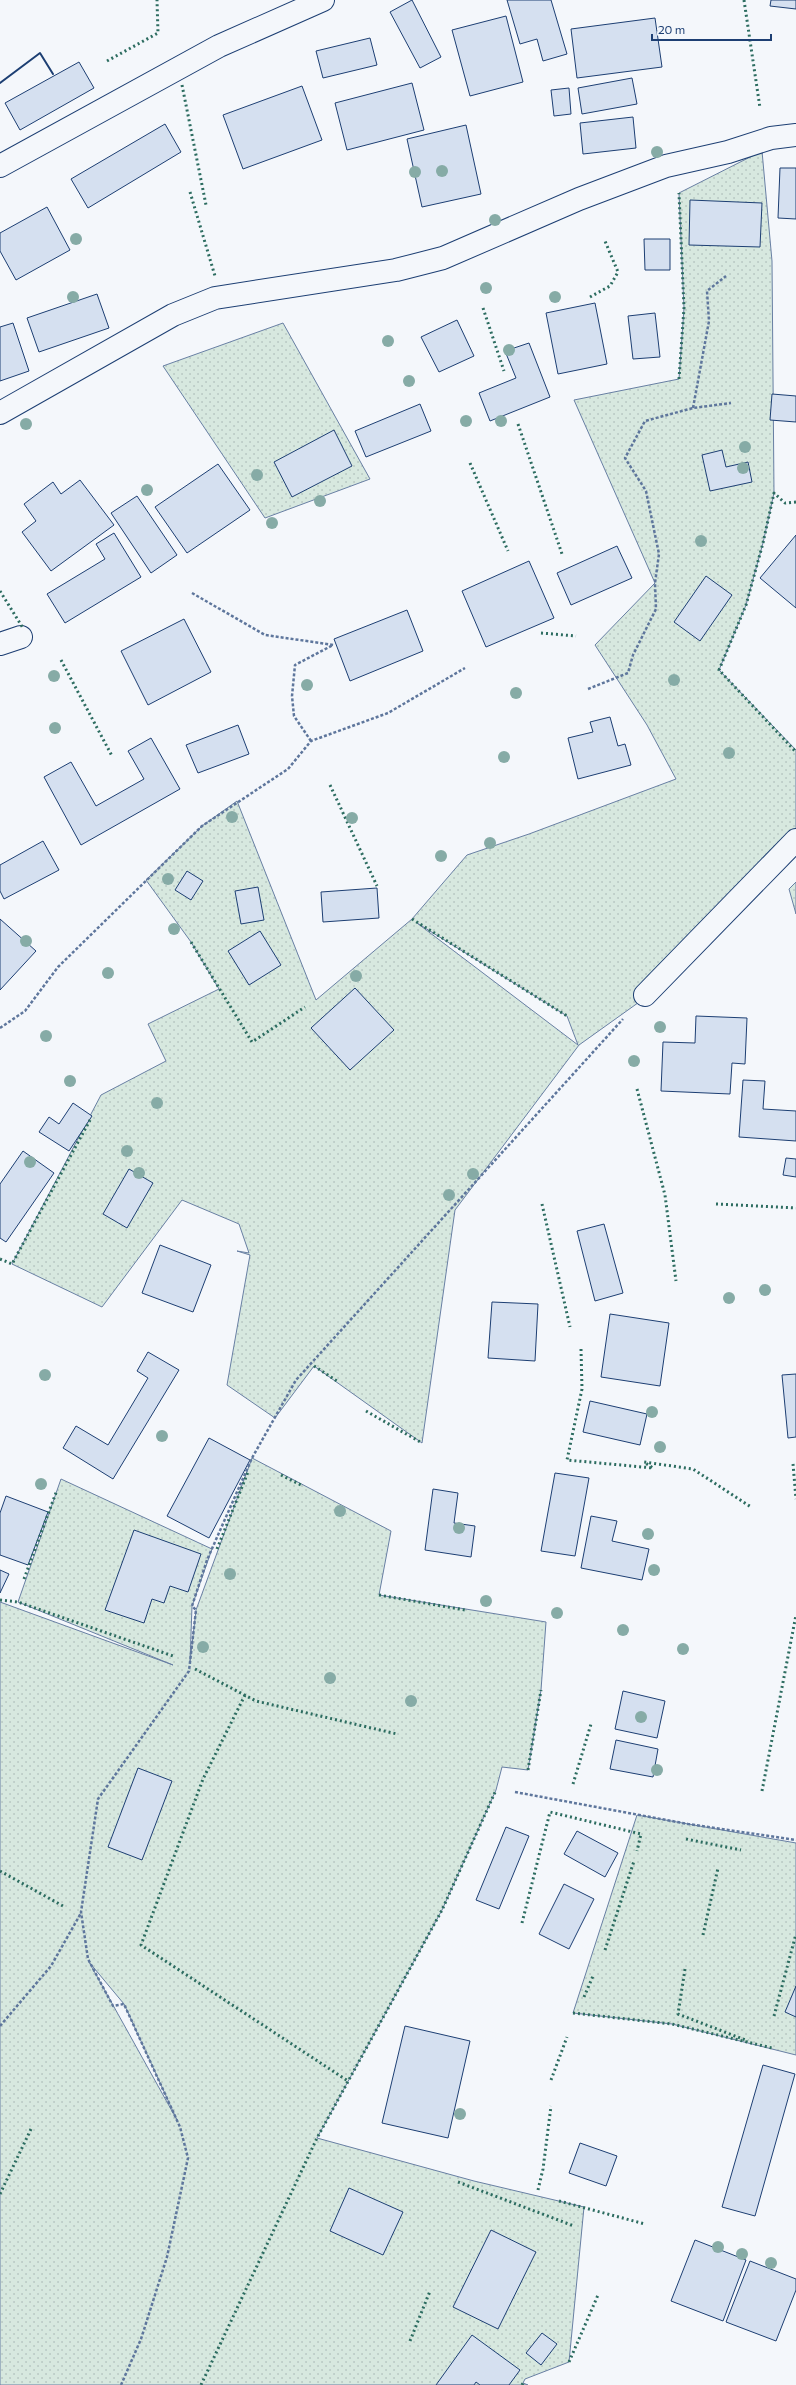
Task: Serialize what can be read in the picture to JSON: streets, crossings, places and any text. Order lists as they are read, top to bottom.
{
  "scale_bar": "20 m"
}
